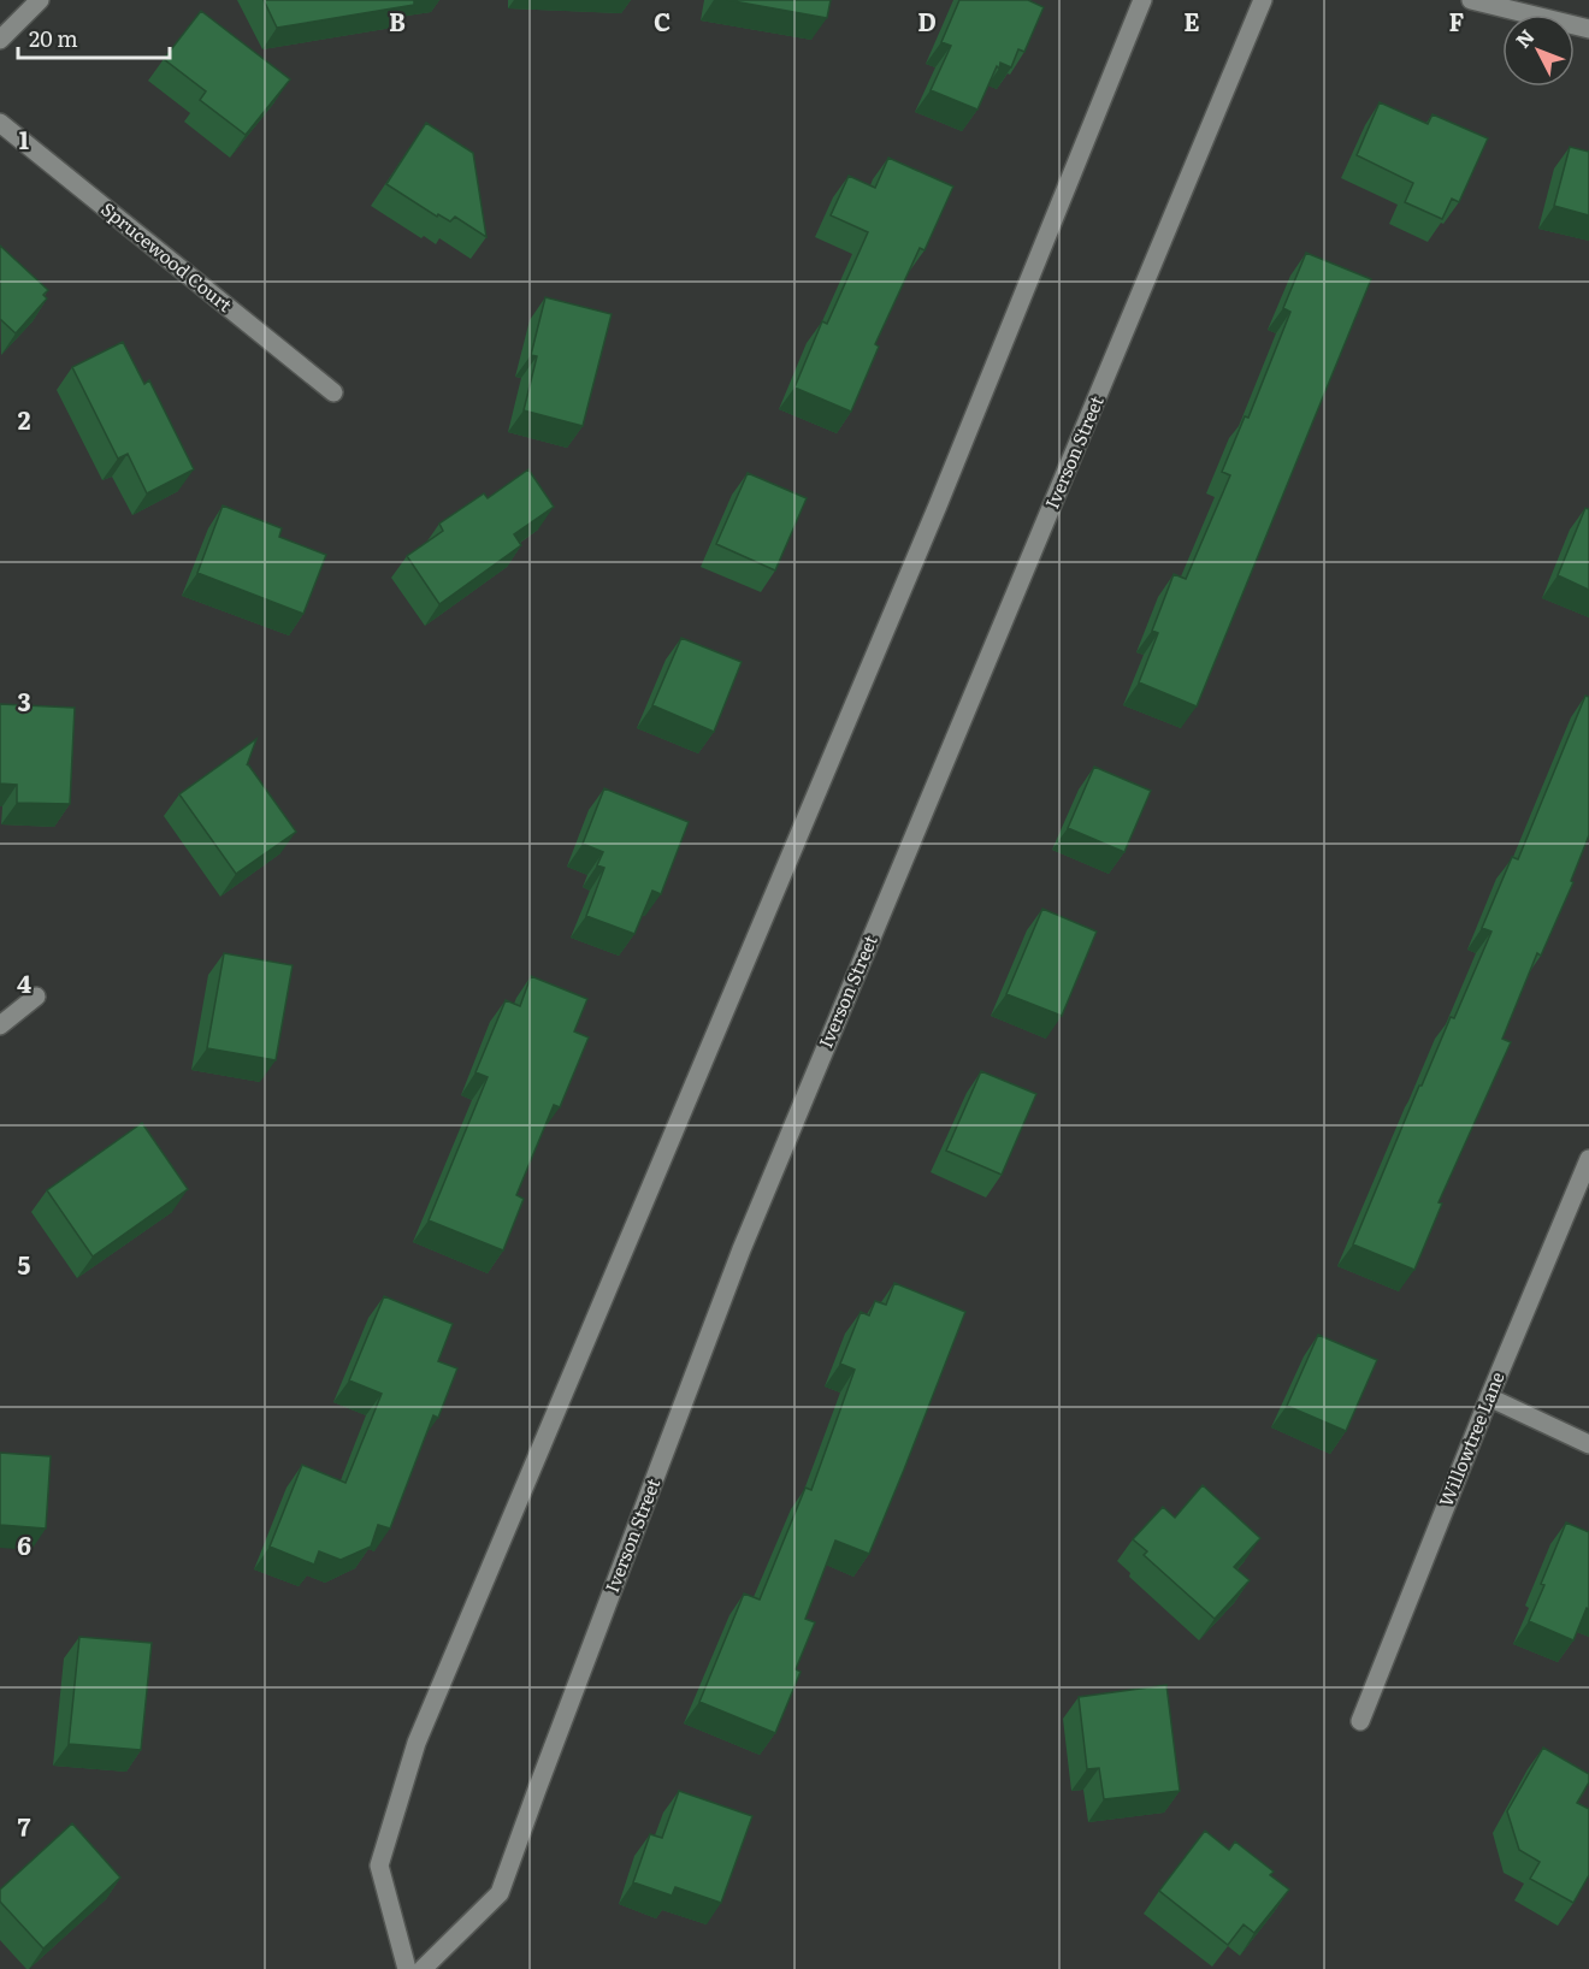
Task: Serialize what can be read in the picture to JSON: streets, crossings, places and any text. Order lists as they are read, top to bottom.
{
  "streets": {
    "street": ["Sprucewood Court", "Iverson Street", "Willowtree Lane"]
  },
  "scale_bar": "20 m",
  "north": "top left",
  "grid": {
    "columns": [
      "B",
      "C",
      "D",
      "E",
      "F"
    ],
    "rows": [
      "1",
      "2",
      "3",
      "4",
      "5",
      "6",
      "7"
    ]
  }
}
